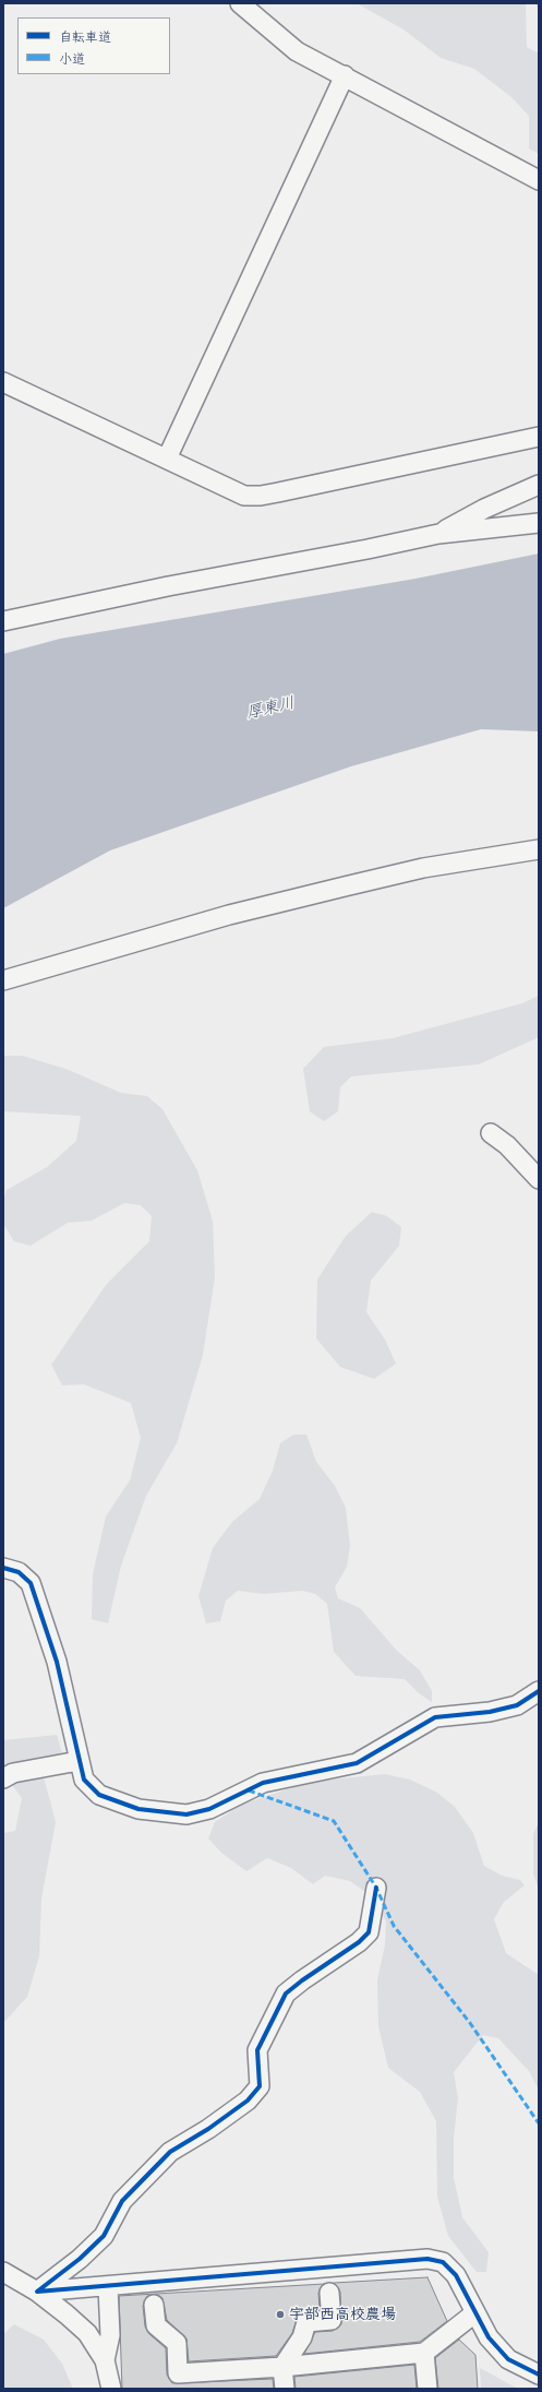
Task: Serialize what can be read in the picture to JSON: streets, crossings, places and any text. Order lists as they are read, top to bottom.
{
  "water": ["厚東川"],
  "places": ["宇部西高校農場"],
  "legend": ["自転車道", "小道"]
}
